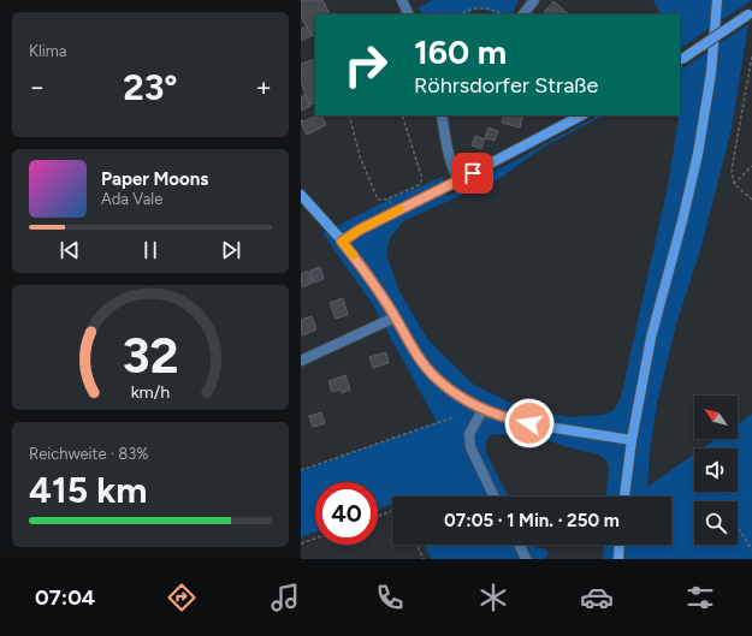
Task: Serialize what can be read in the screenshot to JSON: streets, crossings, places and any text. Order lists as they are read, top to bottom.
{
  "north": "top left",
  "page": {
    "tile": [
      "Klima",
      ["Reichweite · 83%", "415 km"]
    ],
    "turn": ["160 m", "Röhrsdorfer Straße"],
    "heat": ["−", "23°", "+"],
    "song": ["Paper Moons", "Ada Vale"],
    "limit": "40",
    "trip": "07:05 · 1 Min. · 250 m",
    "tabs": "07:04",
    "gauge": ["32", "km/h"]
  }
}
